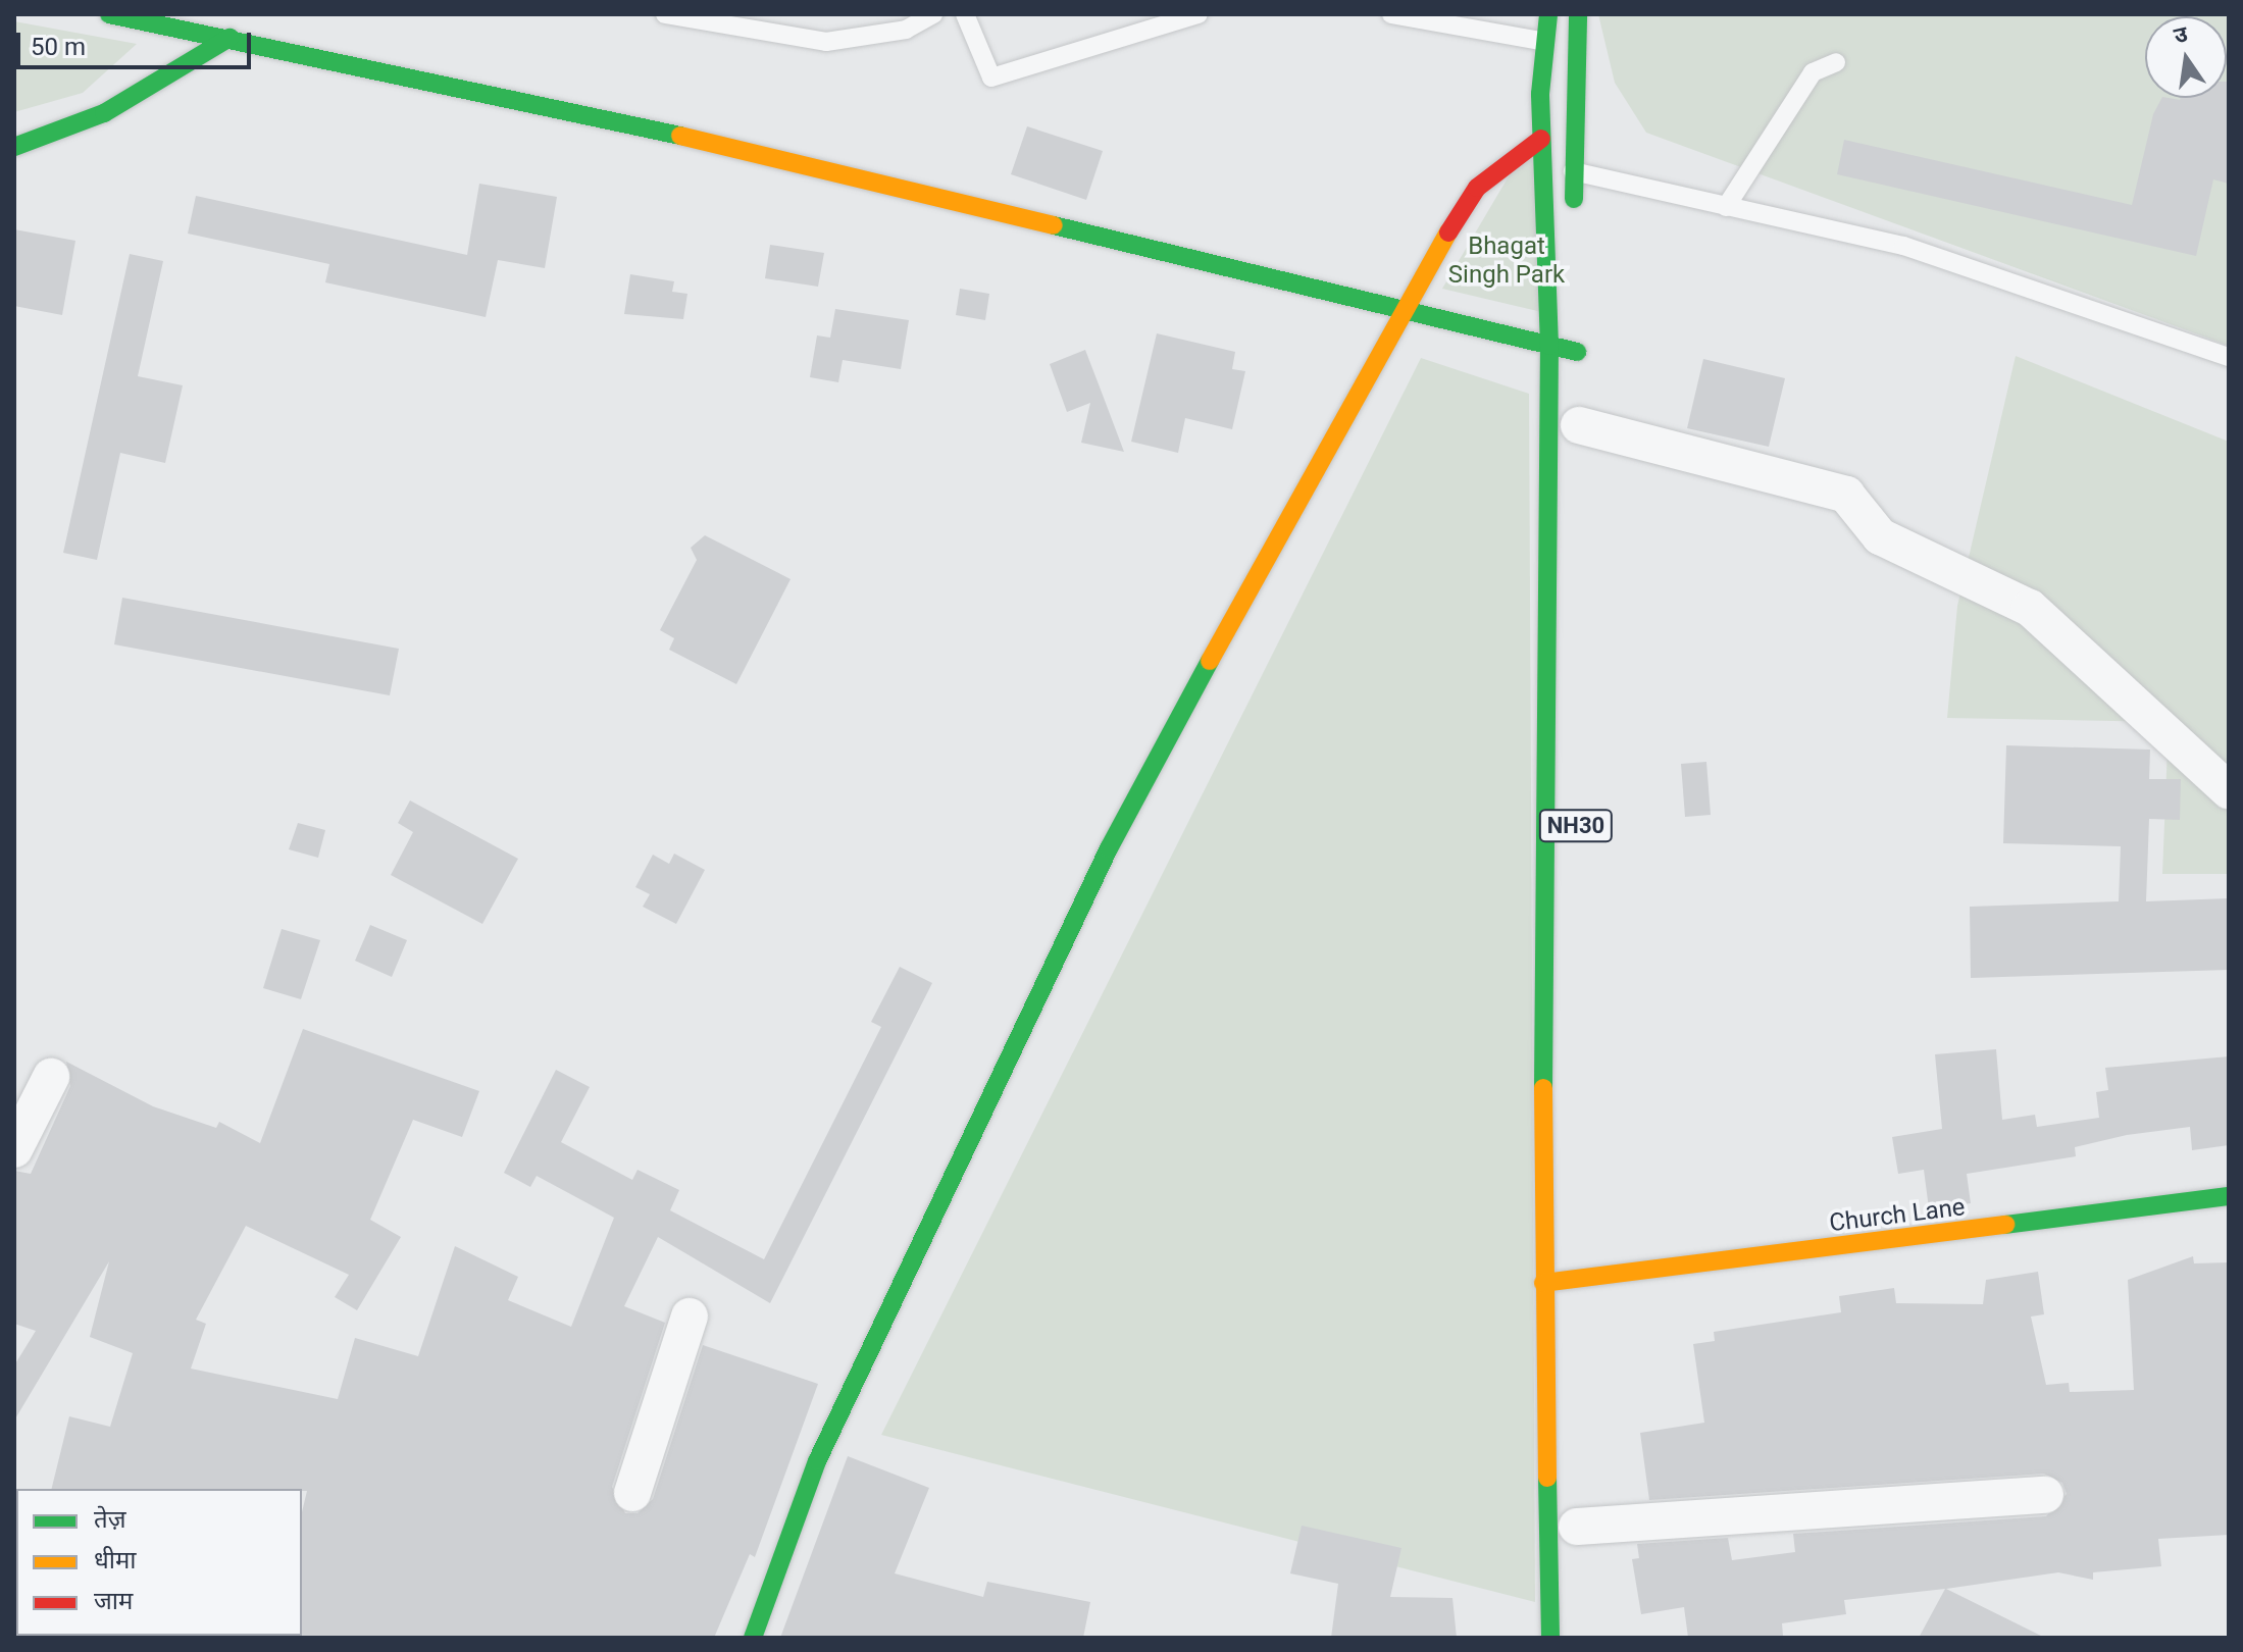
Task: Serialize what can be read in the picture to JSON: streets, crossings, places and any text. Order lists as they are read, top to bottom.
{
  "streets": {
    "main road": ["Church Lane"]
  },
  "parks": ["Bhagat Singh Park"],
  "legend": ["तेज़", "धीमा", "जाम"],
  "scale_bar": "50 m",
  "north": "top"
}
